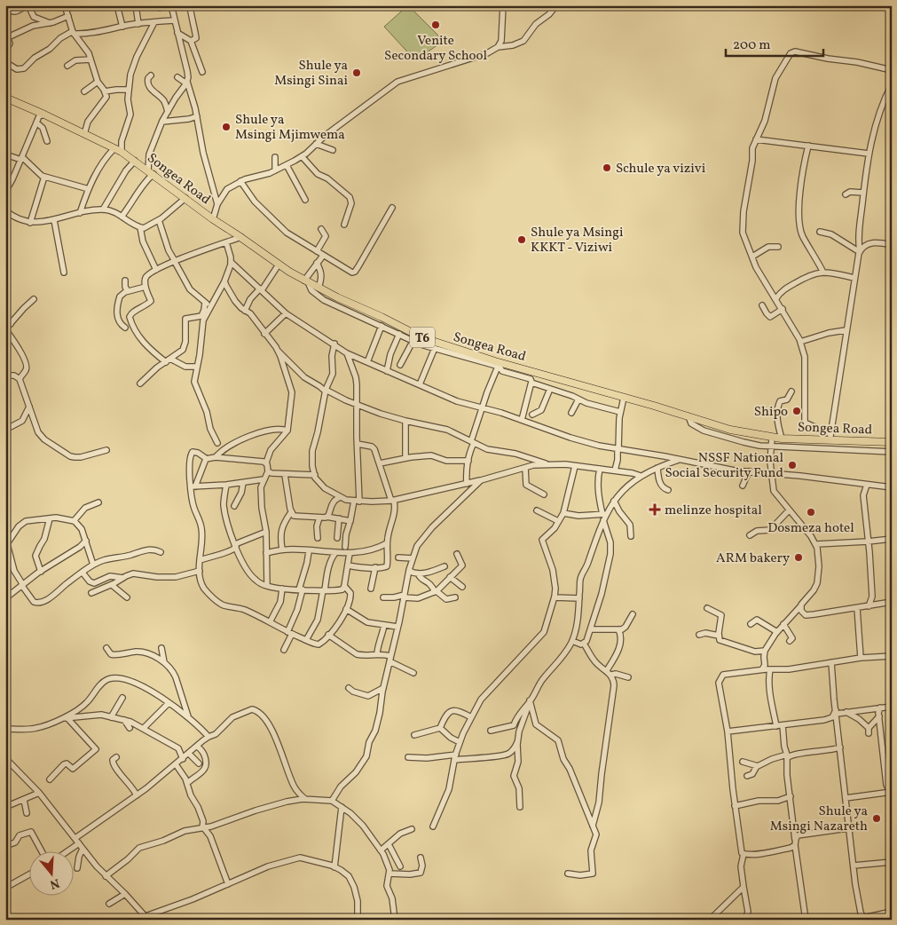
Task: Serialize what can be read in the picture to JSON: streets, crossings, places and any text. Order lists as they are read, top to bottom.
{
  "streets": {
    "highway": ["Songea Road", "T6"]
  },
  "places": {
    "other": [
      "Venite Secondary School",
      "Shule ya Msingi Sinai",
      "Shule ya Msingi Mjimwema",
      "Schule ya vizivi",
      "Shule ya Msingi KKKT - Viziwi",
      "Shipo",
      "NSSF National Social Security Fund",
      "Dosmeza hotel",
      "ARM bakery",
      "Shule ya Msingi Nazareth"
    ],
    "health": ["melinze hospital"]
  },
  "scale_bar": "200 m",
  "north": "bottom"
}
